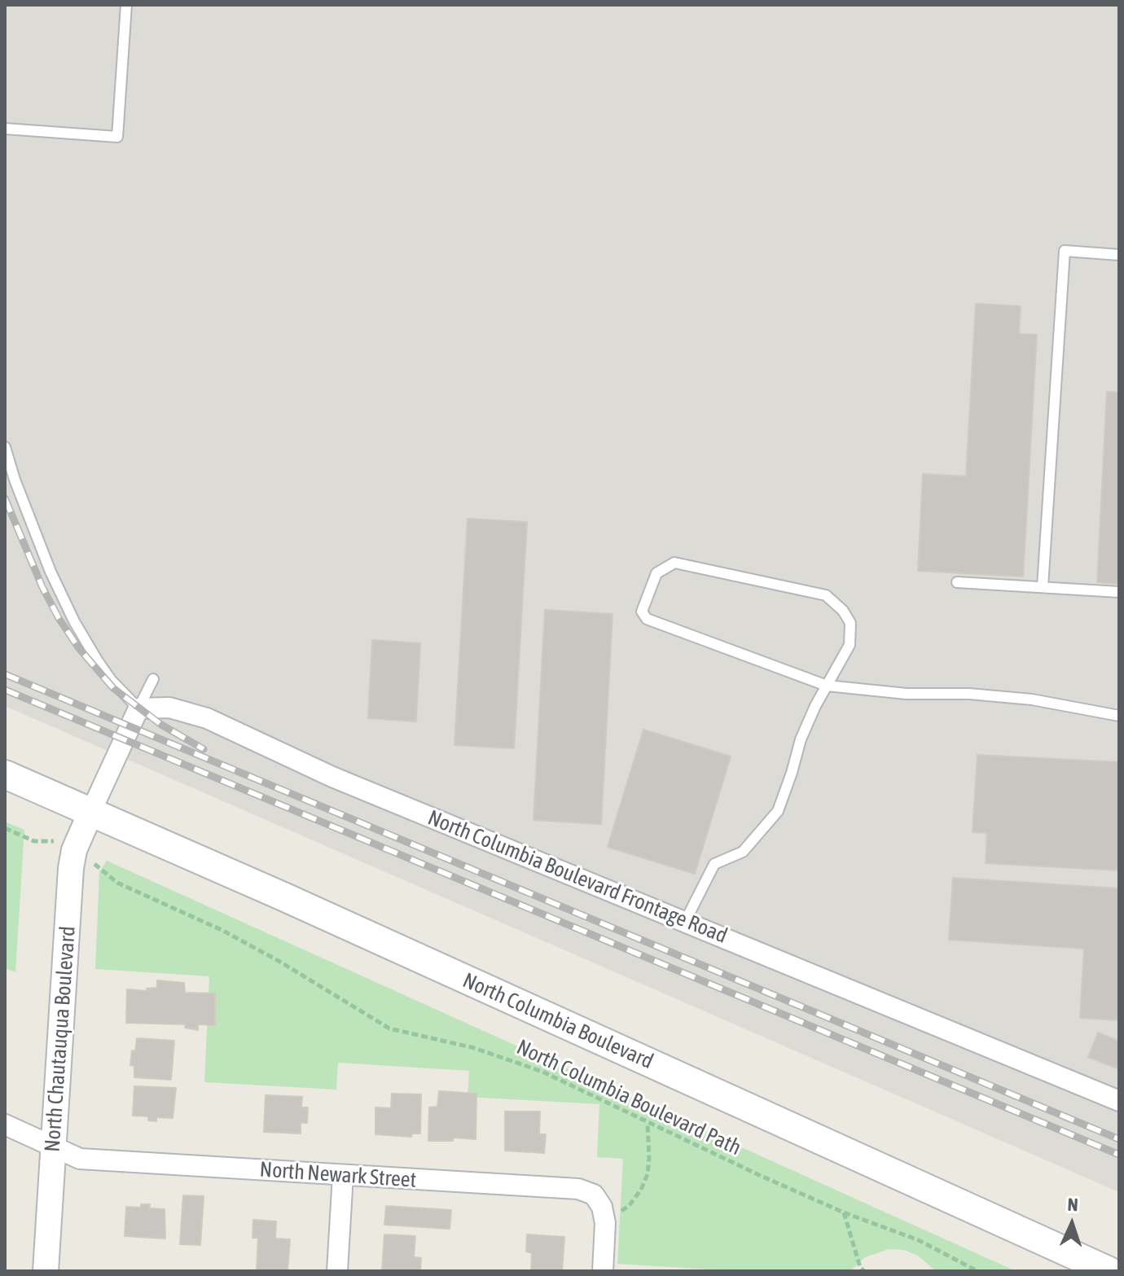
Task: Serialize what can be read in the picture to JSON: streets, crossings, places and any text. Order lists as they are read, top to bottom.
{
  "streets": {
    "main road": ["North Columbia Boulevard"],
    "street": ["North Columbia Boulevard Frontage Road", "North Chautauqua Boulevard", "North Newark Street"],
    "path": ["North Columbia Boulevard Path"]
  },
  "crossings": [
    ["North Columbia Boulevard", "North Chautauqua Boulevard"],
    ["North Chautauqua Boulevard", "North Newark Street"]
  ],
  "north": "top"
}
